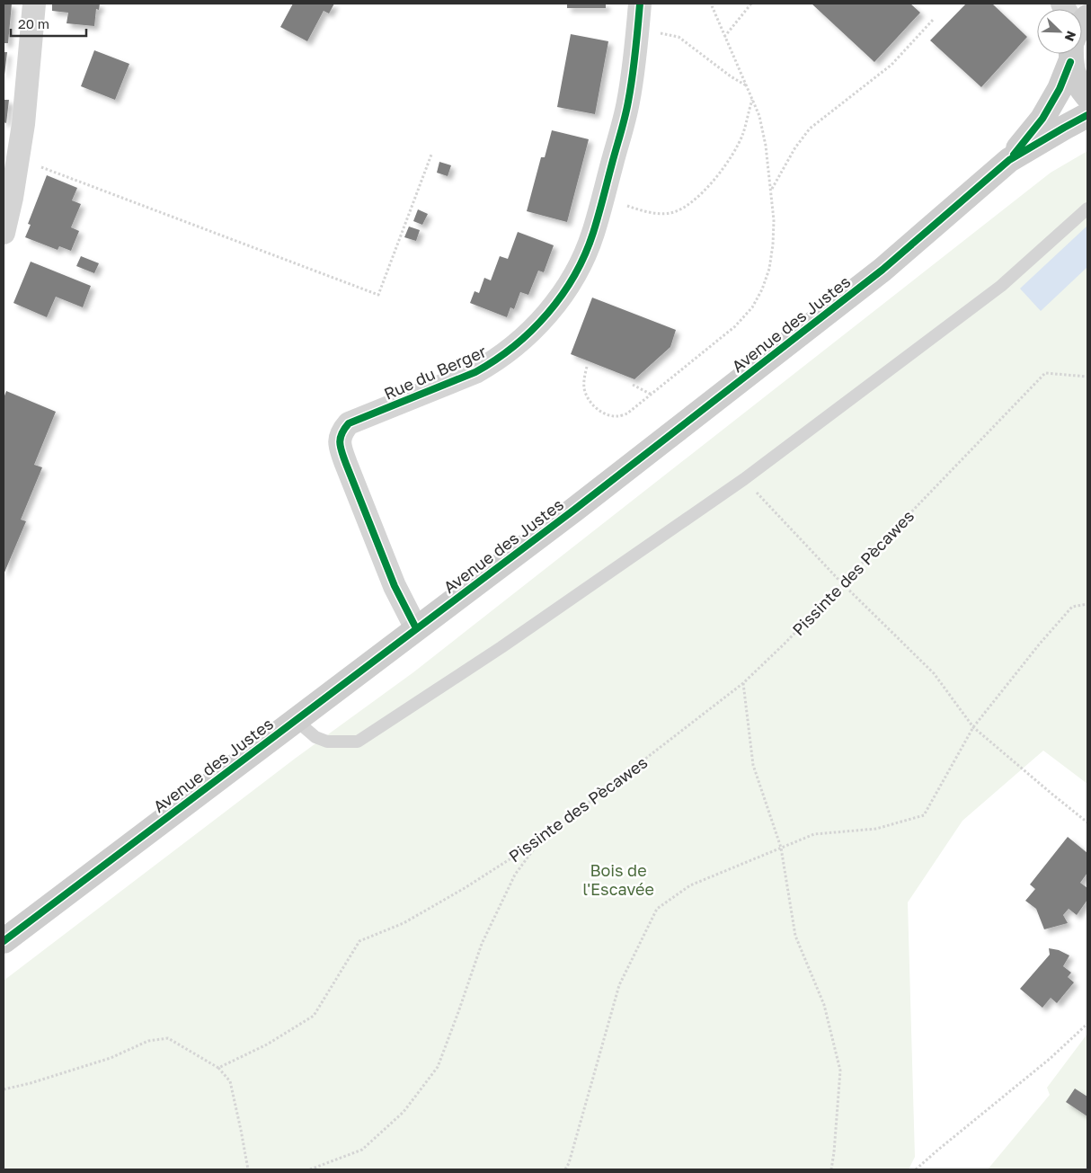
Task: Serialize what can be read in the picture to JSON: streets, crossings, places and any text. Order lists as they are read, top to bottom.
{
  "streets": {
    "main road": ["Avenue des Justes"],
    "street": ["Rue du Berger"],
    "path": ["Pissinte des Pècawes"]
  },
  "crossings": [
    ["Avenue des Justes", "Rue du Berger"]
  ],
  "parks": ["Bois de l'Escavée"],
  "scale_bar": "20 m",
  "north": "bottom right"
}
